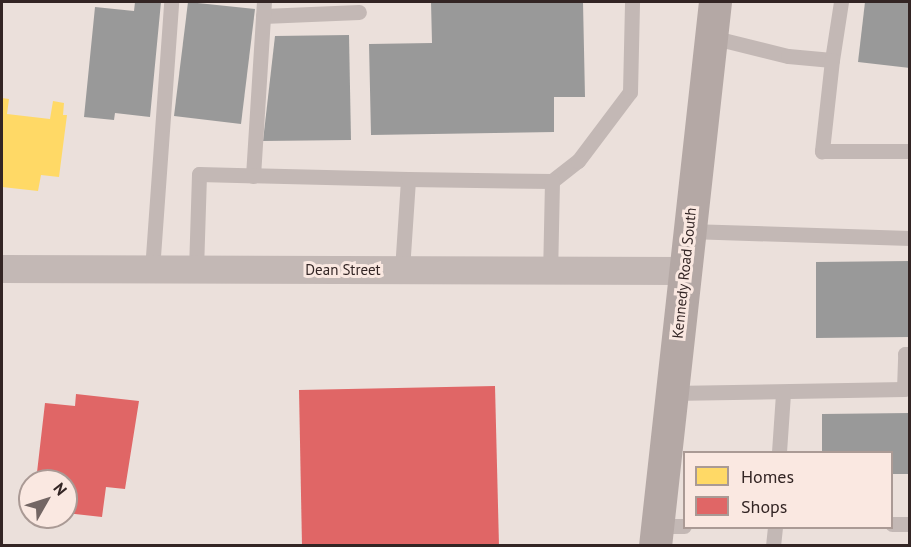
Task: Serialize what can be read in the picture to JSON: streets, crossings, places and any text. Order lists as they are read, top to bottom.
{
  "streets": {
    "main road": ["Kennedy Road South"],
    "street": ["Dean Street"]
  },
  "crossings": [
    ["Dean Street", "Kennedy Road South"]
  ],
  "legend": ["Homes", "Shops"],
  "north": "top right"
}
